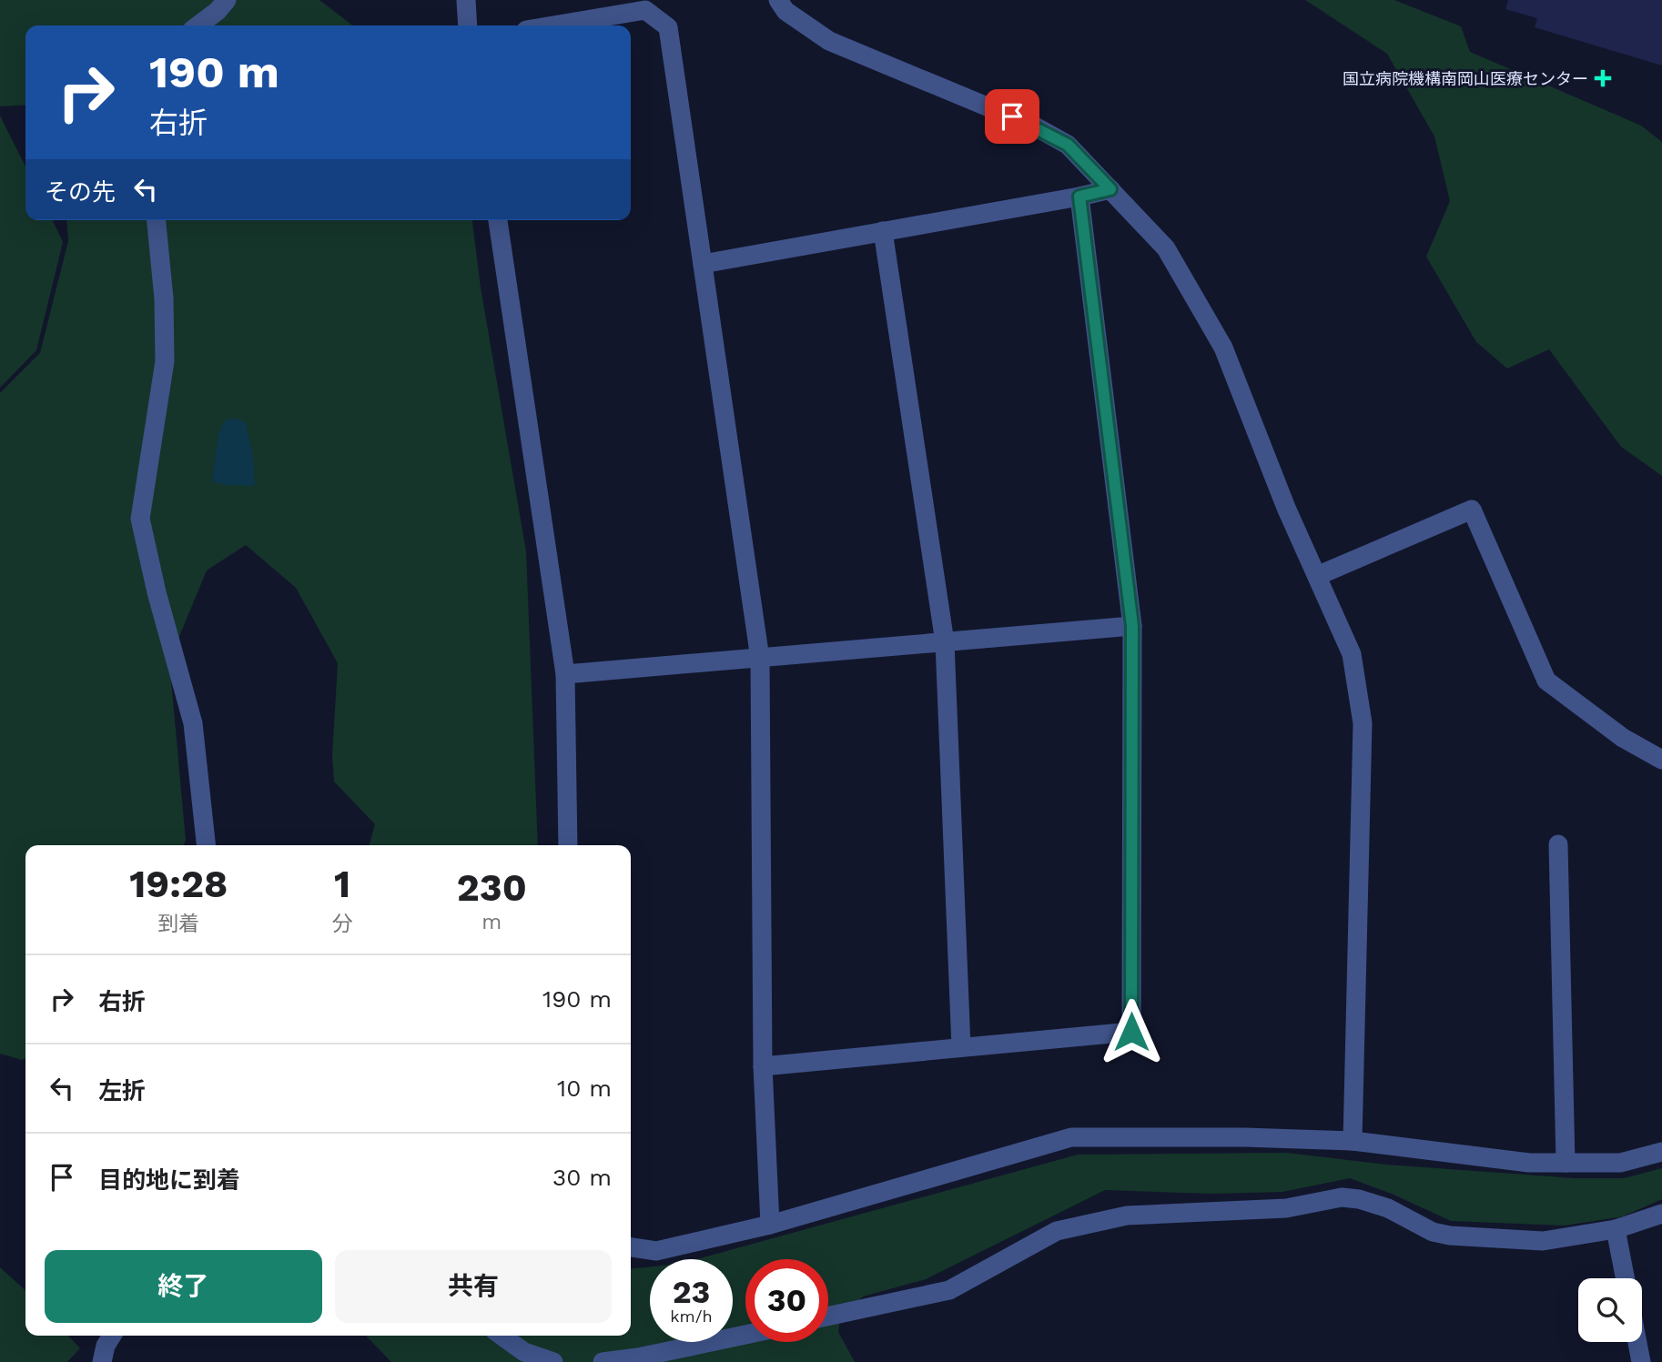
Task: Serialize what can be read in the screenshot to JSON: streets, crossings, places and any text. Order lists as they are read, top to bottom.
{
  "places": {
    "health": ["国立病院機構南岡山医療センター"]
  },
  "page": {
    "turn": ["190 m", "右折"],
    "then": "その先",
    "eta": [
      "19:28",
      "到着",
      "1",
      "分",
      "230",
      "m"
    ],
    "list": [
      {
        "name": "右折",
        "value": "190 m"
      },
      {
        "name": "左折",
        "value": "10 m"
      },
      {
        "name": "目的地に到着",
        "value": "30 m"
      }
    ],
    "buttons": ["終了", "共有"],
    "speed": "23 km/h",
    "limit": "30"
  }
}
